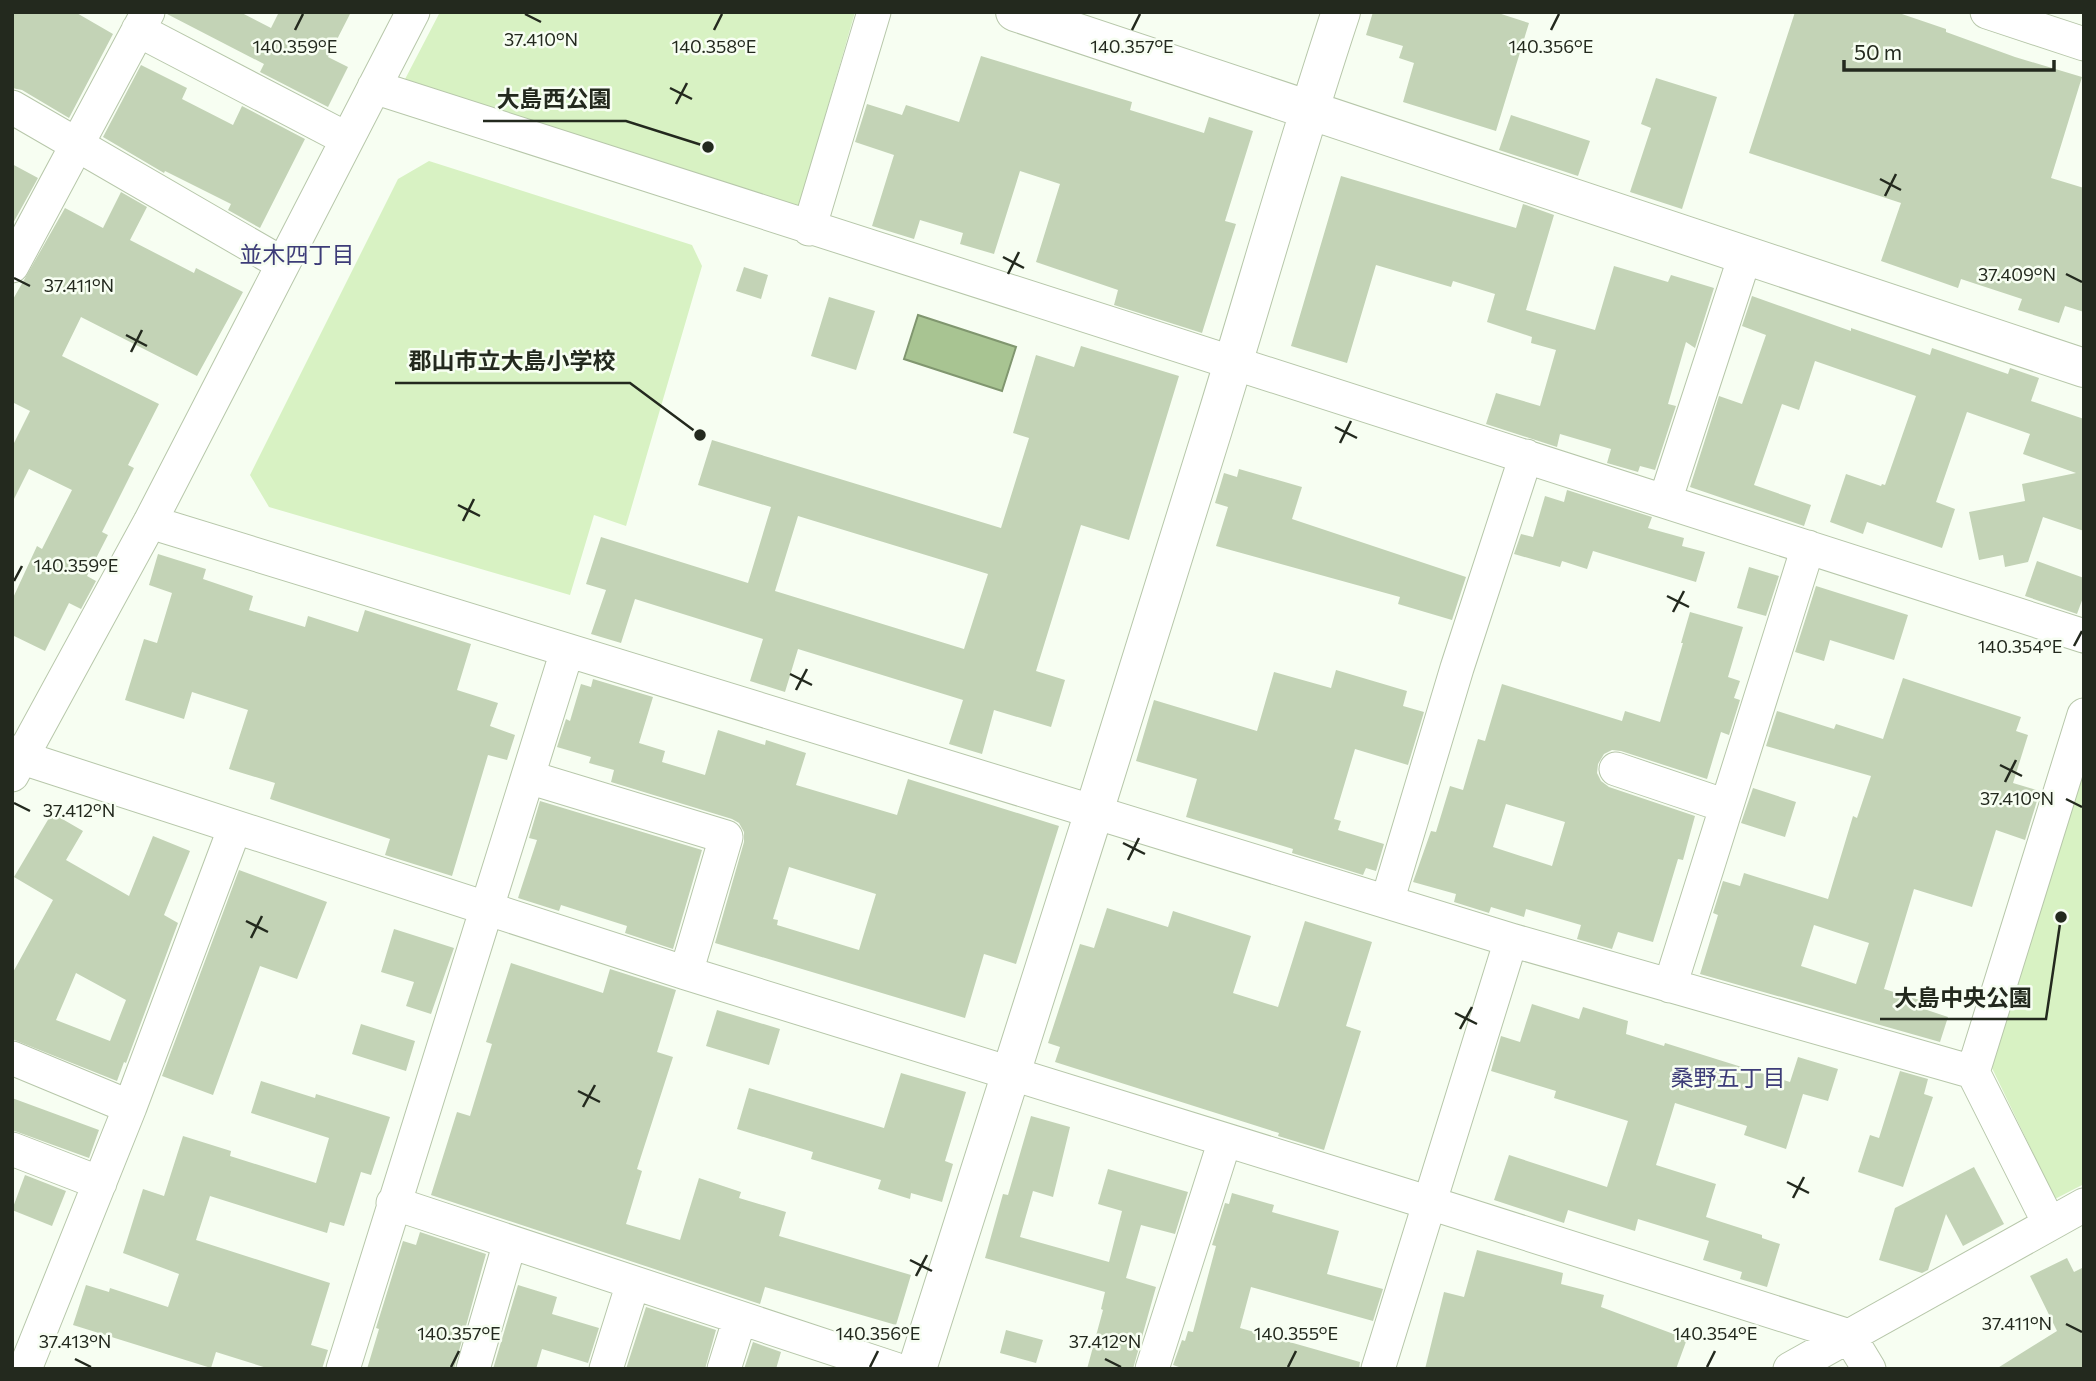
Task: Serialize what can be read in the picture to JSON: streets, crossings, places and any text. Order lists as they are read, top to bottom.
{
  "districts": ["並木四丁目", "桑野五丁目"],
  "places": ["大島西公園", "郡山市立大島小学校", "大島中央公園"],
  "scale_bar": "50 m",
  "coordinates": [
    "37.410°N",
    "140.359°E",
    "140.358°E",
    "140.357°E",
    "140.356°E",
    "37.409°N",
    "37.411°N",
    "140.354°E",
    "37.412°N",
    "140.355°E",
    "37.413°N"
  ]
}
